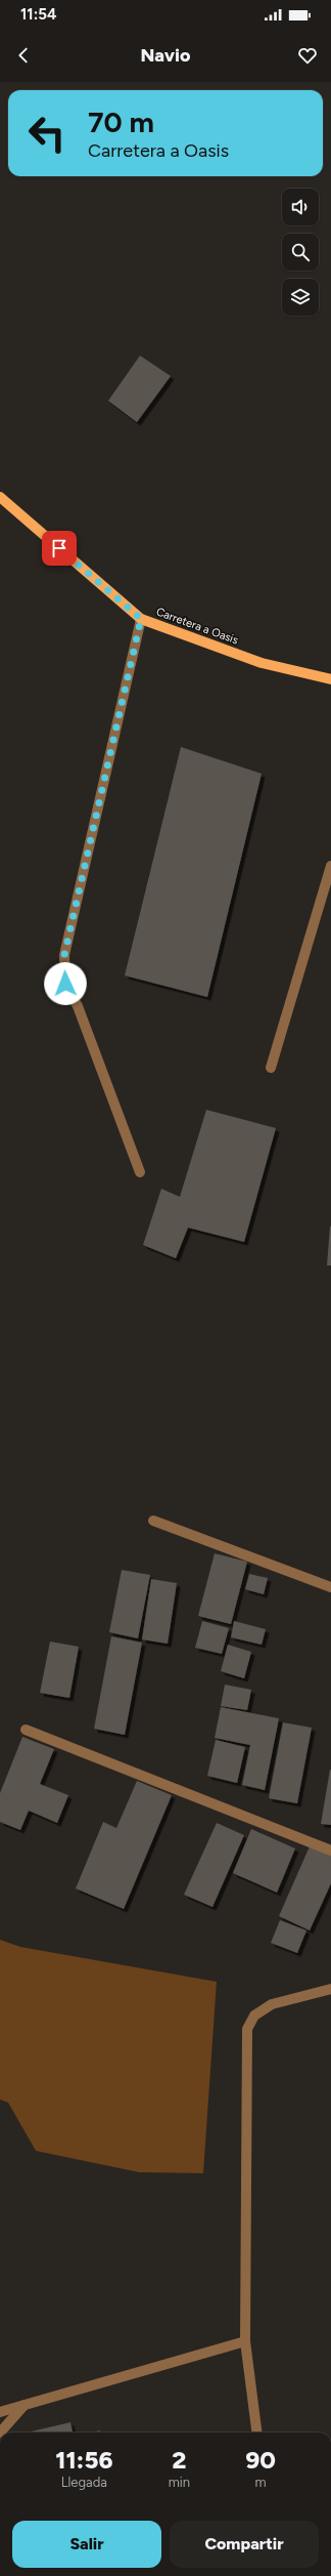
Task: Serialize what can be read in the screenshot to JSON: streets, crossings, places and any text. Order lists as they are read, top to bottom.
{
  "streets": {
    "main road": ["Carretera a Oasis"]
  },
  "page": {
    "status": "11:54",
    "header": "Navio",
    "turn": ["70 m", "Carretera a Oasis"],
    "eta": [
      "11:56",
      "Llegada",
      "2",
      "min",
      "90",
      "m"
    ],
    "buttons": ["Salir", "Compartir"]
  }
}
